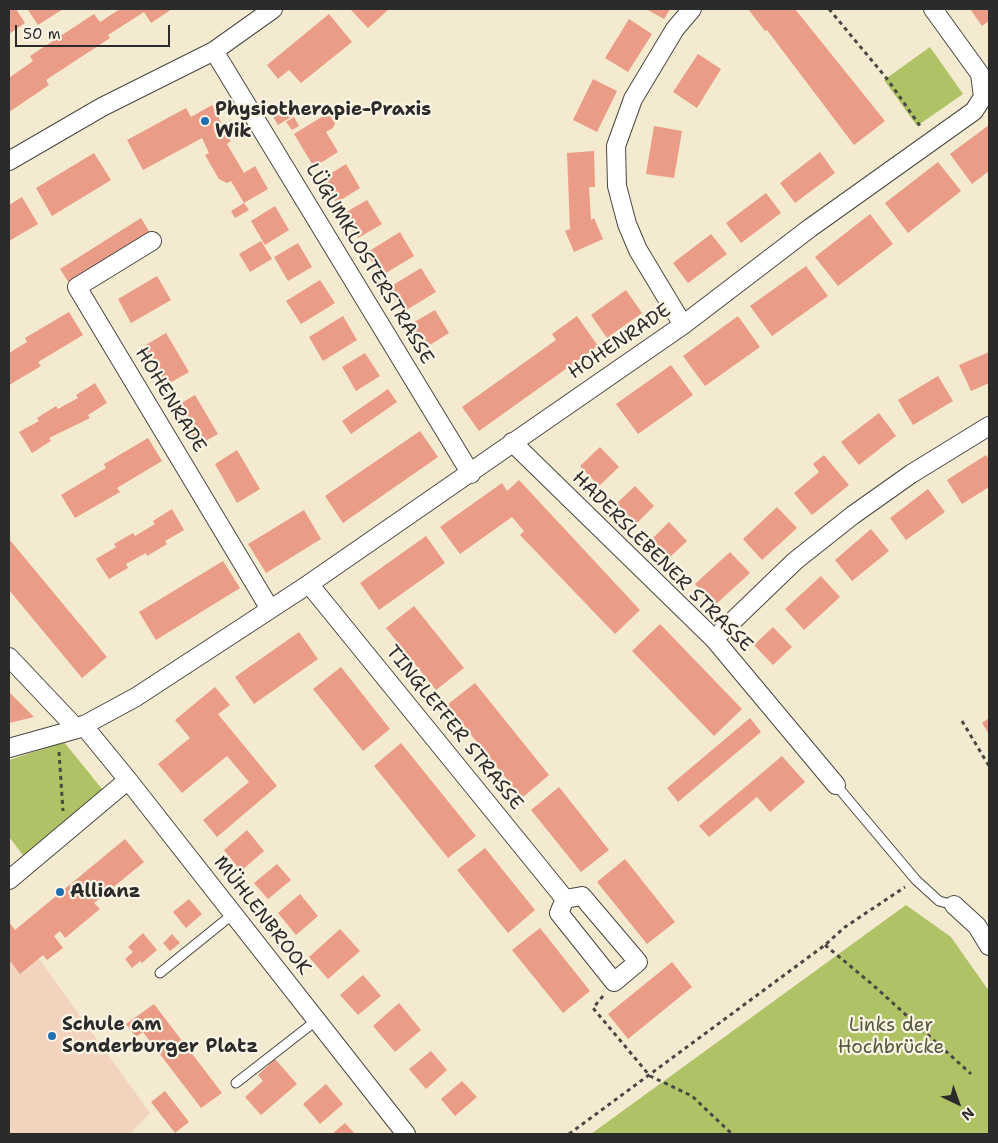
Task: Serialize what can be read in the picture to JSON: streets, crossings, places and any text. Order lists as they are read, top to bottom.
{
  "streets": {
    "street": [
      "LÜGUMKLOSTERSTRASSE",
      "HOHENRADE",
      "HADERSLEBENER STRASSE",
      "TINGLEFFER STRASSE",
      "MÜHLENBROOK"
    ]
  },
  "crossings": [
    ["LÜGUMKLOSTERSTRASSE", "HOHENRADE"],
    ["HOHENRADE", "HADERSLEBENER STRASSE"],
    ["HOHENRADE", "TINGLEFFER STRASSE"],
    ["HOHENRADE", "MÜHLENBROOK"]
  ],
  "parks": ["Links der Hochbrücke"],
  "places": ["Physiotherapie-Praxis Wik", "Allianz", "Schule am Sonderburger Platz"],
  "scale_bar": "50 m",
  "north": "bottom right"
}
